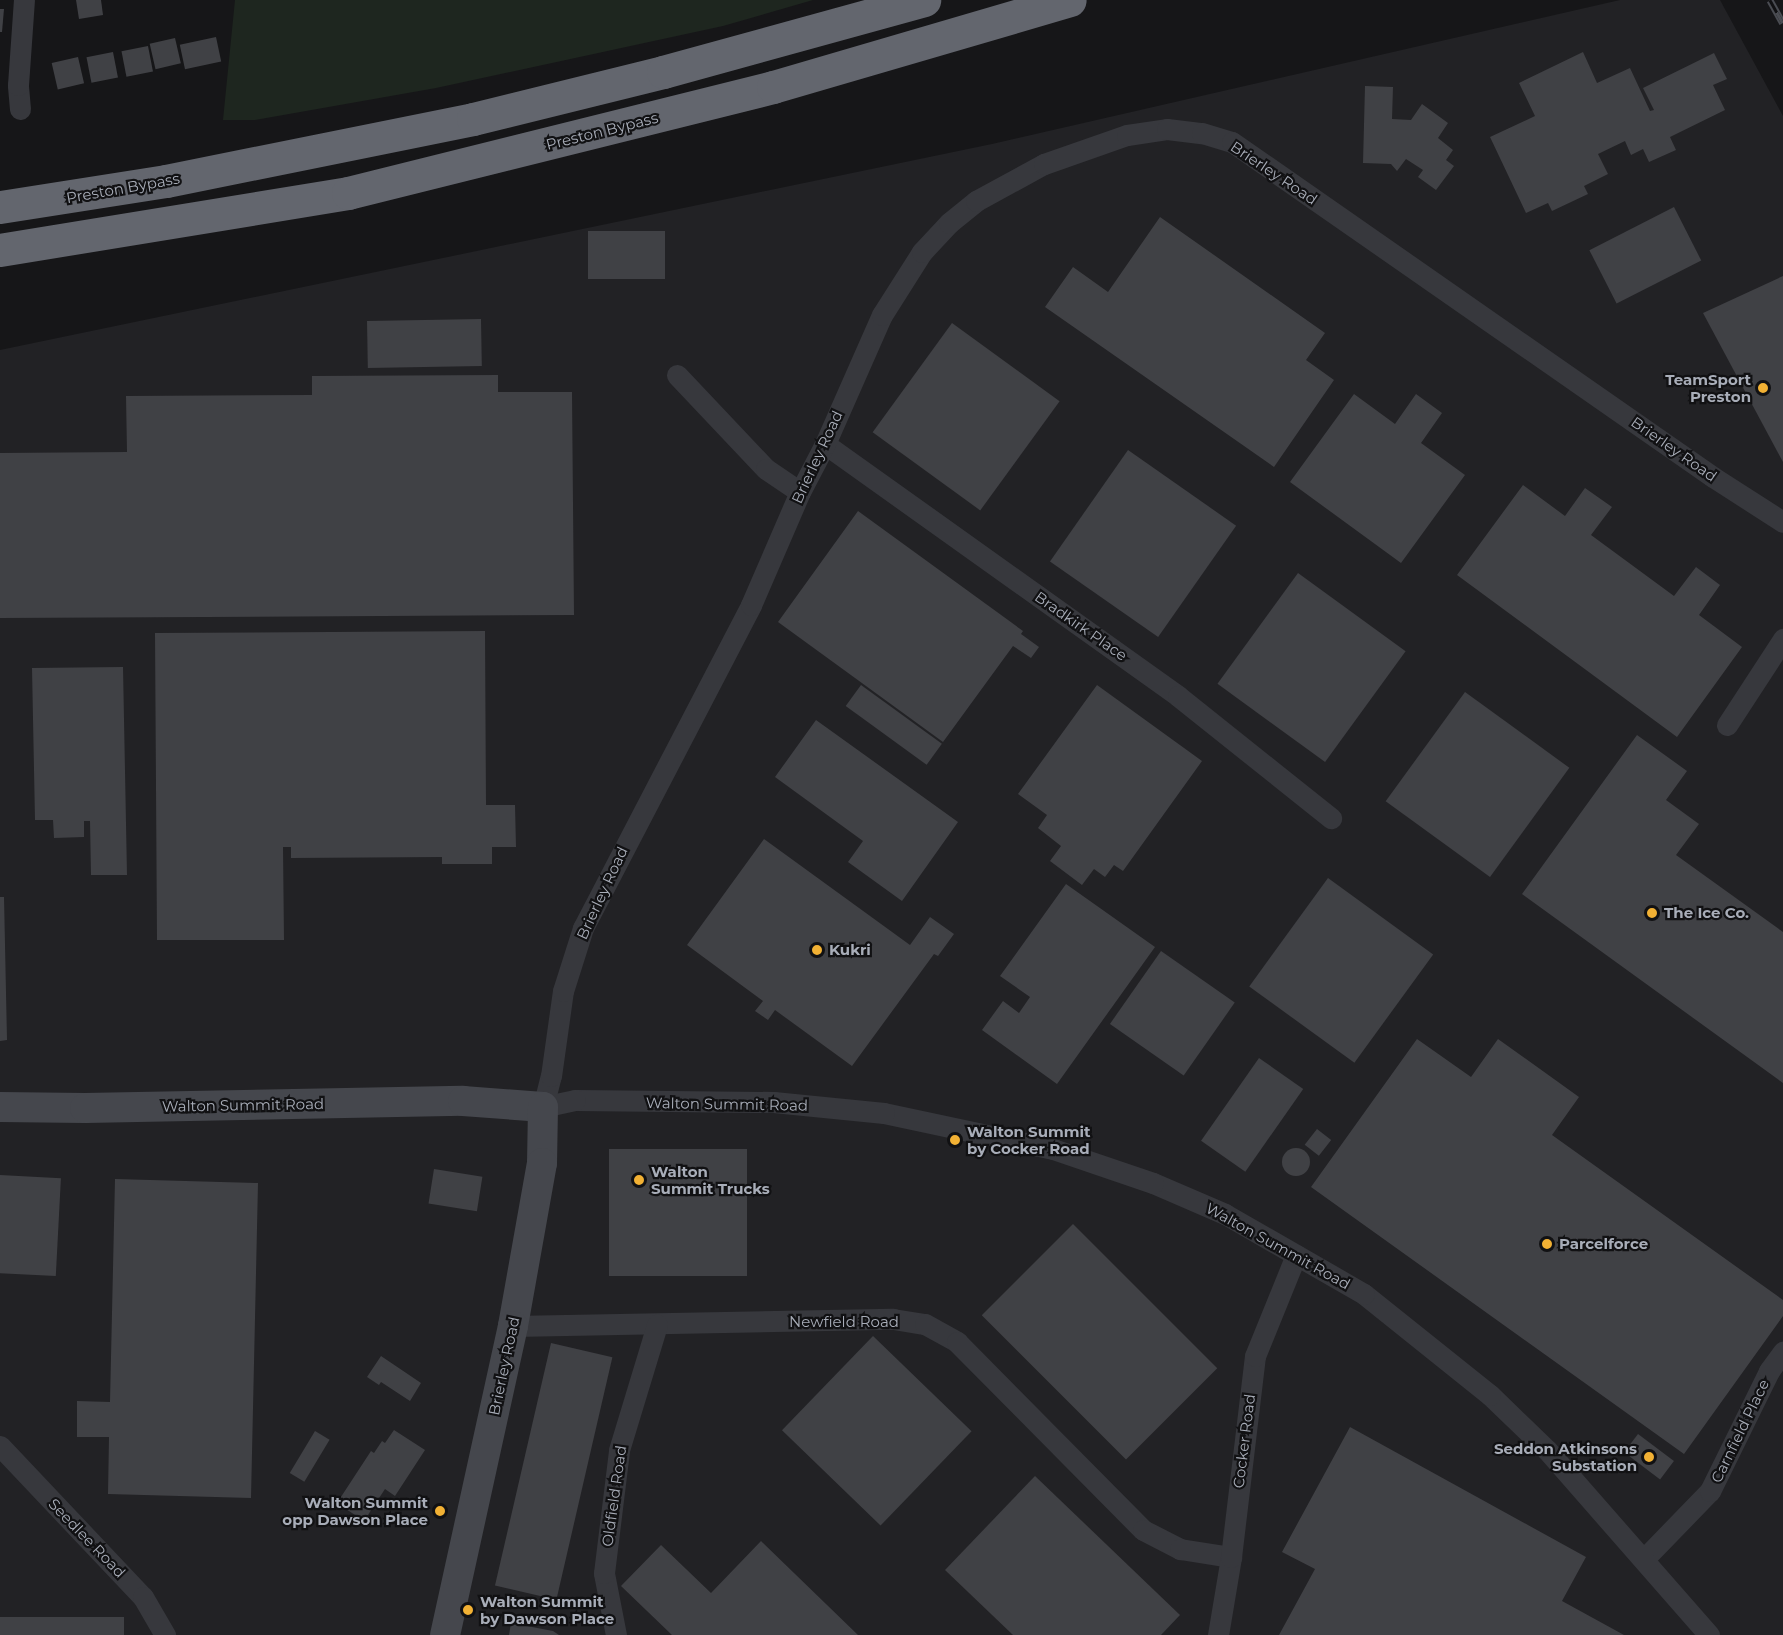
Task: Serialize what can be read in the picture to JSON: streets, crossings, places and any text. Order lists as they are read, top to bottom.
{
  "streets": {
    "highway": ["Preston Bypass"],
    "street": [
      "Brierley Road",
      "Bradkirk Place",
      "Walton Summit Road",
      "Newfield Road",
      "Carnfield Place",
      "Cocker Road",
      "Oldfield Road",
      "Seedlee Road"
    ]
  },
  "crossings": [
    ["Brierley Road", "Bradkirk Place"],
    ["Brierley Road", "Walton Summit Road"],
    ["Brierley Road", "Newfield Road"],
    ["Walton Summit Road", "Carnfield Place"],
    ["Walton Summit Road", "Cocker Road"],
    ["Newfield Road", "Cocker Road"],
    ["Newfield Road", "Oldfield Road"]
  ],
  "places": [
    "TeamSport Preston",
    "The Ice Co.",
    "Kukri",
    "Walton Summit by Cocker Road",
    "Walton Summit Trucks",
    "Parcelforce",
    "Seddon Atkinsons Substation",
    "Walton Summit opp Dawson Place",
    "Walton Summit by Dawson Place"
  ]
}
